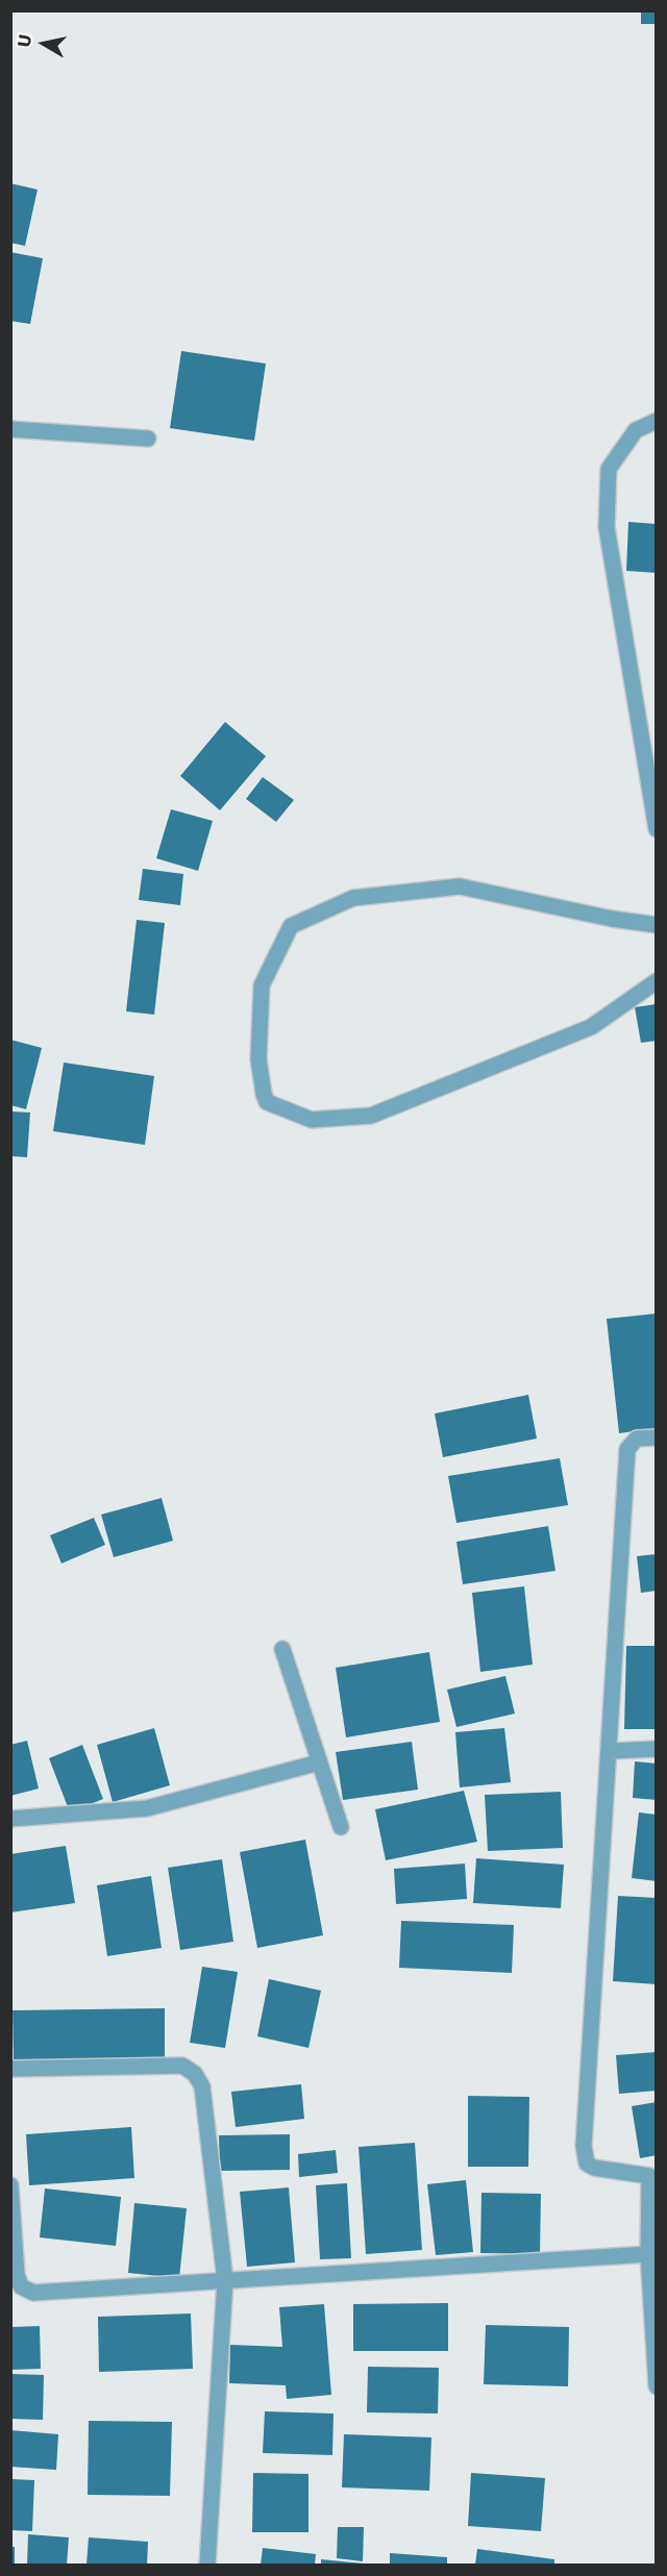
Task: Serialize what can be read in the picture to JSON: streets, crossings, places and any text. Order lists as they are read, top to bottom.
{
  "north": "left"
}
